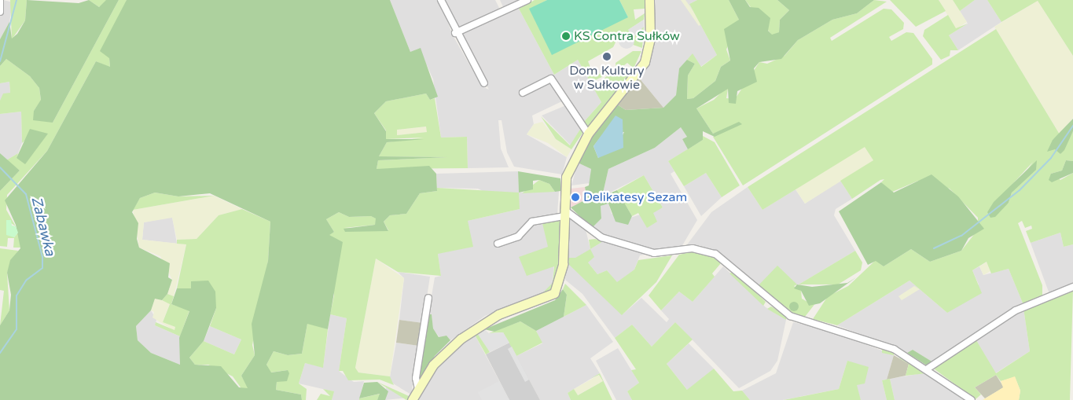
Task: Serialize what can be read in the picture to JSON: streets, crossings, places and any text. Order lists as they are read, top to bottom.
{
  "water": ["Zabawka"],
  "places": ["KS Contra Sułków", "Dom Kultury w Sułkowie", "Delikatesy Sezam"]
}
